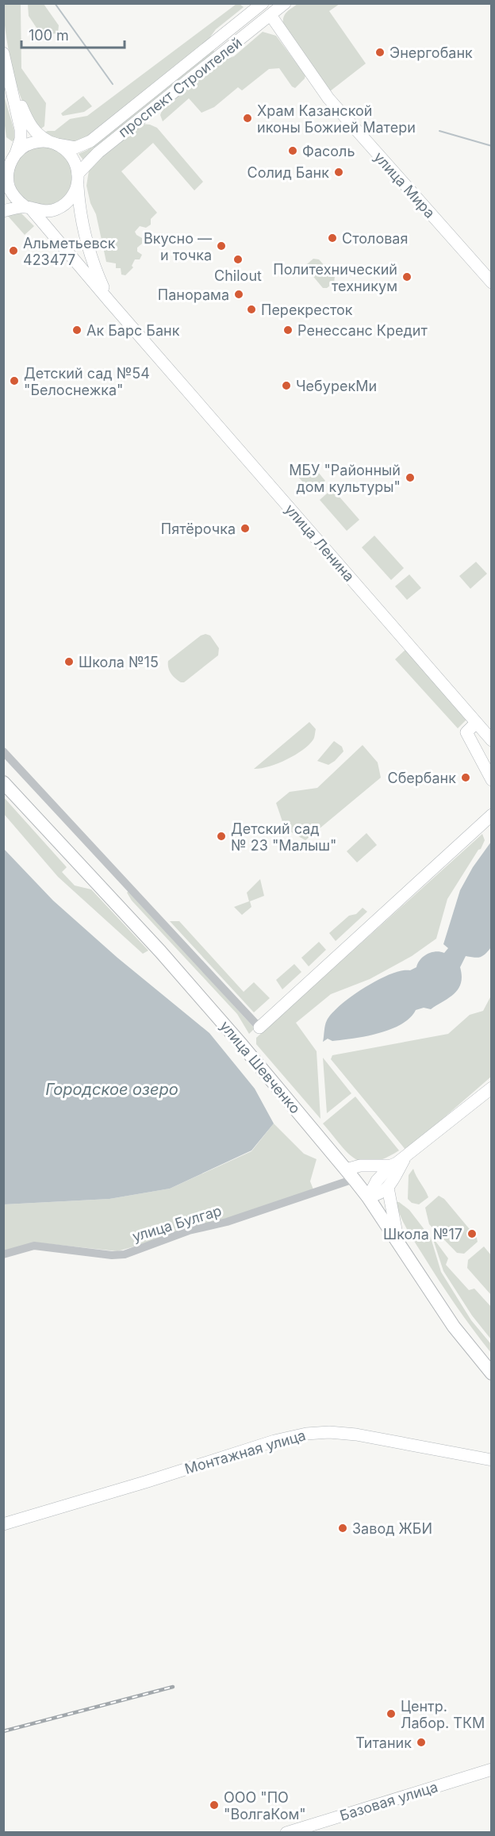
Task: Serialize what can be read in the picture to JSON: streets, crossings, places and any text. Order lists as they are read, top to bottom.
{
  "streets": {
    "main road": ["улица Шевченко"],
    "street": [
      "проспект Строителей",
      "улица Мира",
      "улица Ленина",
      "улица Булгар",
      "Монтажная улица",
      "Базовая улица"
    ]
  },
  "crossings": [
    ["проспект Строителей", "улица Мира"],
    ["проспект Строителей", "улица Ленина"],
    ["улица Шевченко", "улица Булгар"]
  ],
  "water": ["Городское озеро"],
  "places": [
    "Энергобанк",
    "Храм Казанской иконы Божией Матери",
    "Фасоль",
    "Солид Банк",
    "Столовая",
    "Вкусно — и точка",
    "Альметьевск 423477",
    "Chilout",
    "Политехнический техникум",
    "Панорама",
    "Перекресток",
    "Ак Барс Банк",
    "Ренессанс Кредит",
    "Детский сад №54 \"Белоснежка\"",
    "ЧебурекМи",
    "МБУ \"Районный дом культуры\"",
    "Пятёрочка",
    "Школа №15",
    "Сбербанк",
    "Детский сад № 23 \"Малыш\"",
    "Школа №17",
    "Завод ЖБИ",
    "Центр. Лабор. ТКМ",
    "Титаник",
    "ООО \"ПО \"ВолгаКом\""
  ],
  "scale_bar": "100 m"
}
